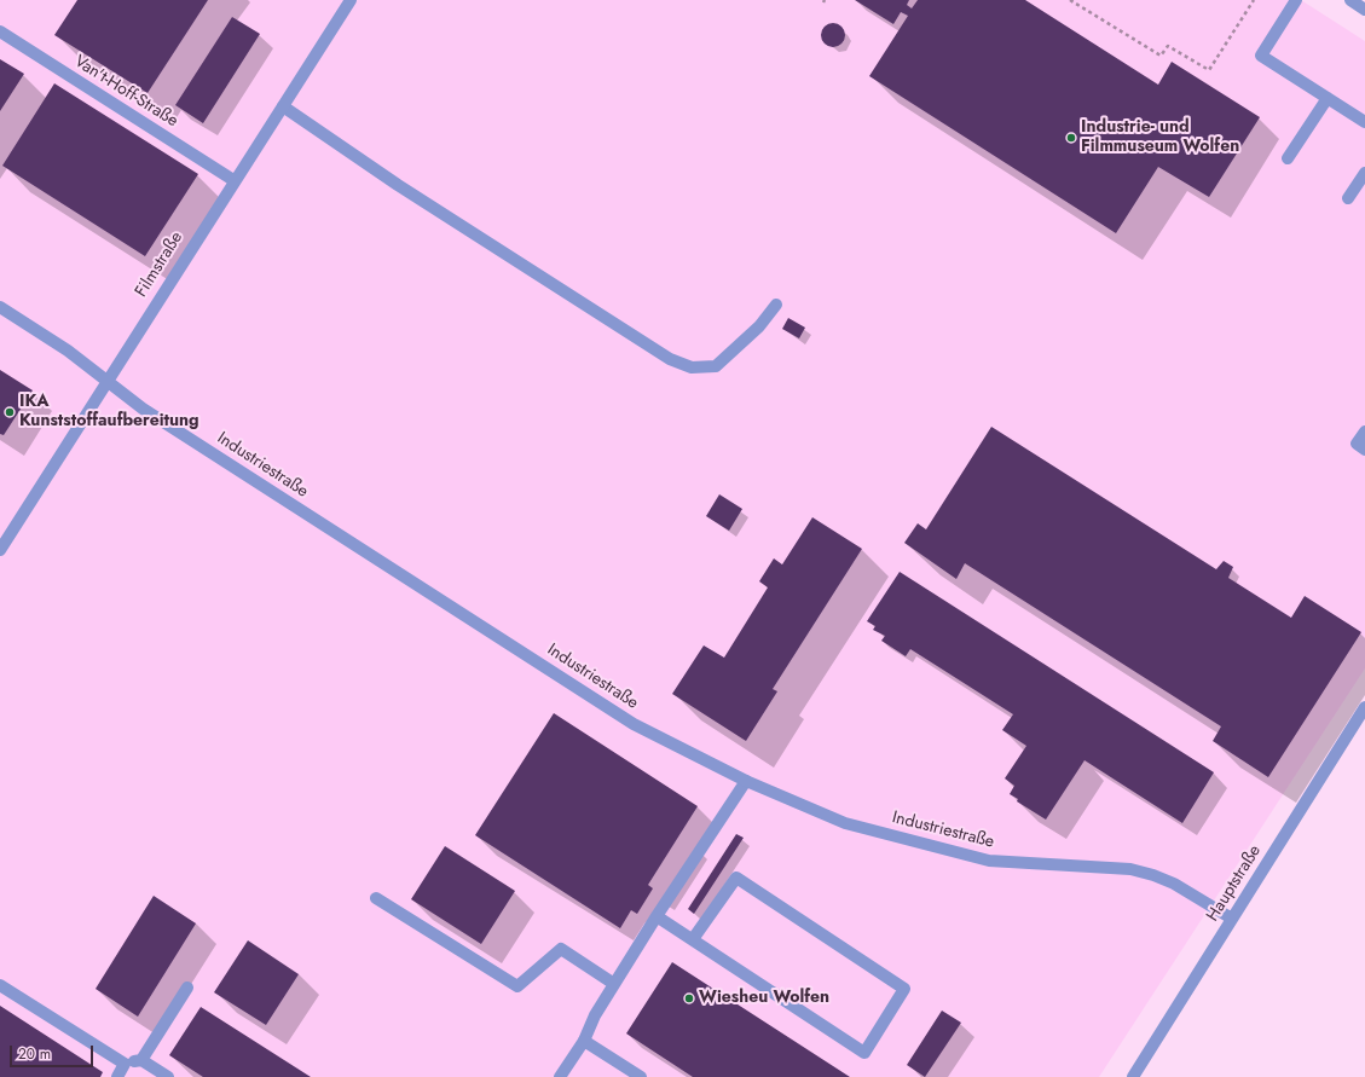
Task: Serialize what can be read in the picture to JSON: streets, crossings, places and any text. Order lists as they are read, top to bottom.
{
  "streets": {
    "street": [
      "Van't-Hoff-Straße",
      "Filmstraße",
      "Industriestraße",
      "Hauptstraße"
    ]
  },
  "crossings": [
    ["Van't-Hoff-Straße", "Filmstraße"],
    ["Filmstraße", "Industriestraße"],
    ["Industriestraße", "Hauptstraße"]
  ],
  "places": ["Industrie- und Filmmuseum Wolfen", "IKA Kunststoffaufbereitung", "Wiesheu Wolfen"],
  "scale_bar": "20 m"
}
